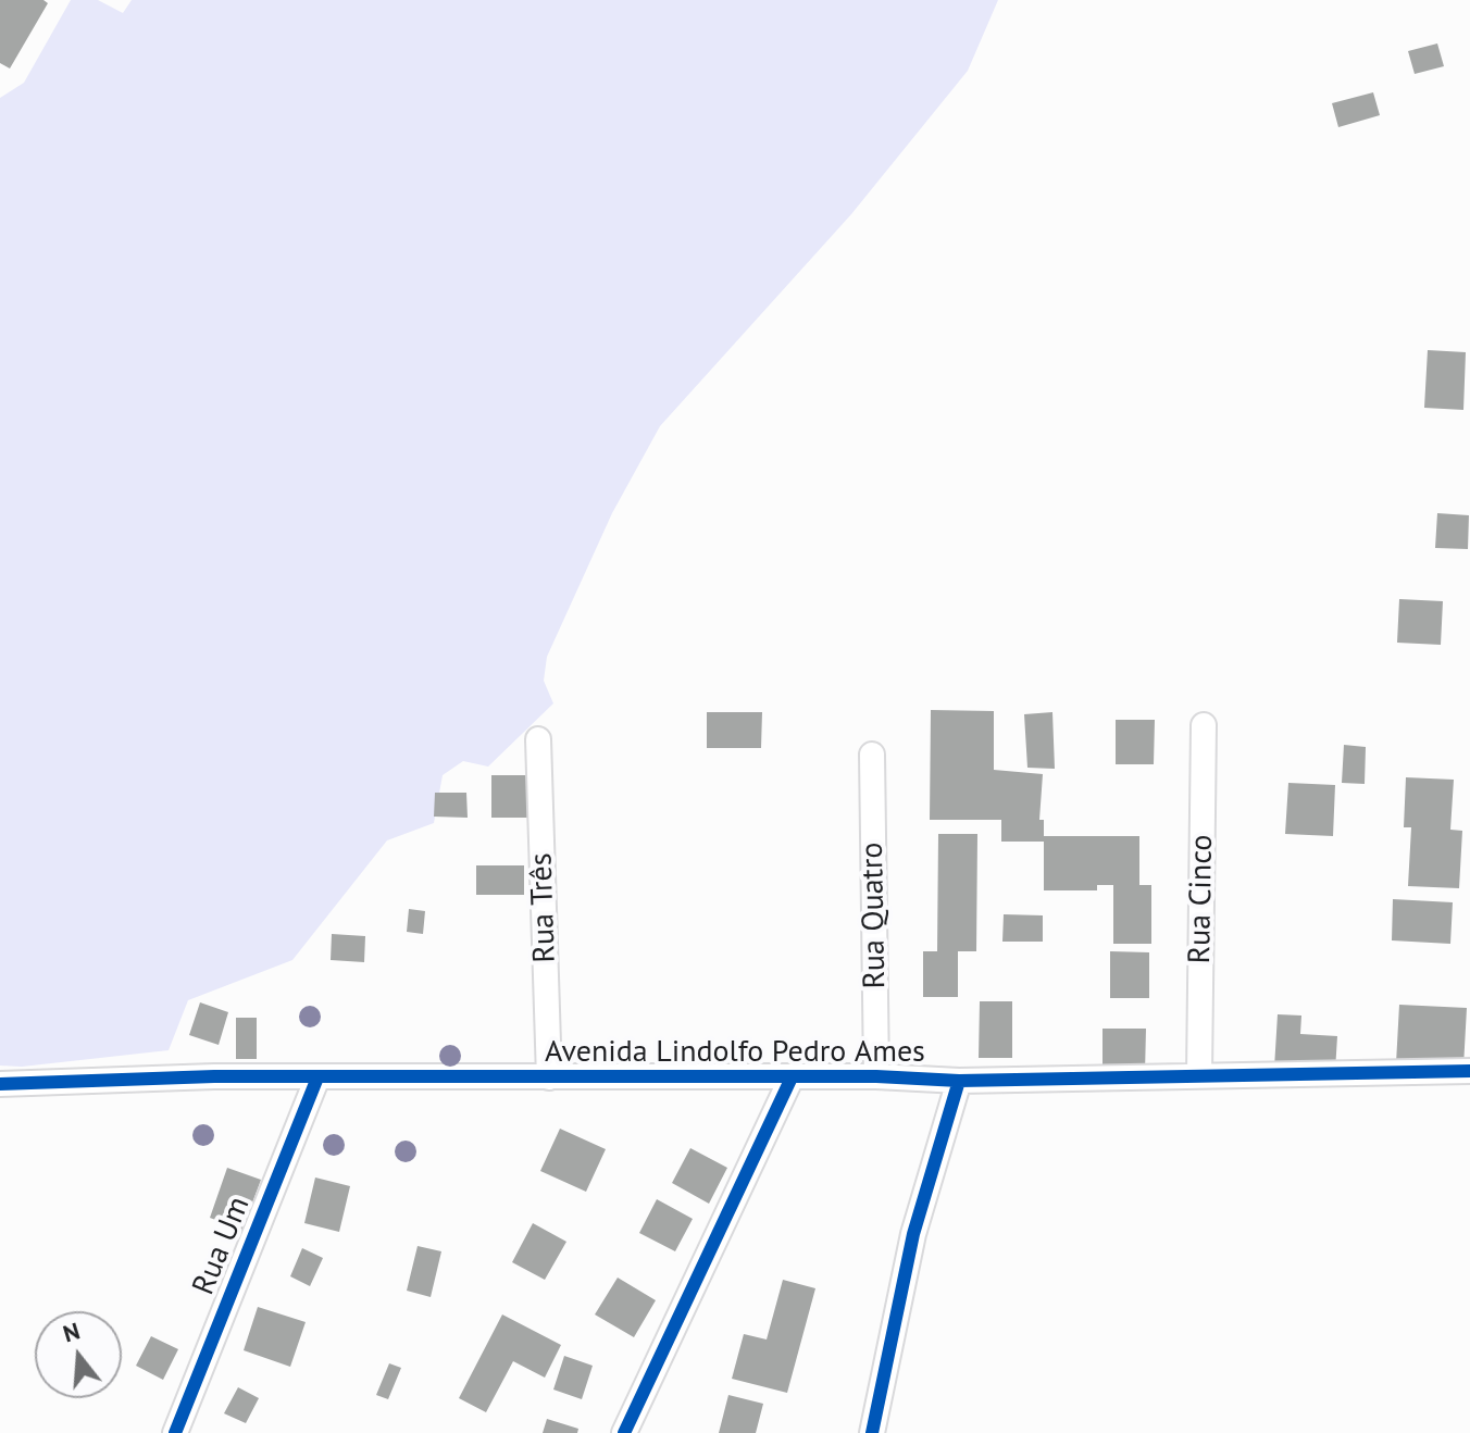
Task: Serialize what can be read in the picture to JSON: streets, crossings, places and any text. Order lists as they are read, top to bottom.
{
  "streets": {
    "street": [
      "Rua Cinco",
      "Rua Três",
      "Rua Quatro",
      "Avenida Lindolfo Pedro Ames",
      "Rua Um"
    ]
  },
  "crossings": [
    ["Rua Cinco", "Avenida Lindolfo Pedro Ames"],
    ["Rua Três", "Avenida Lindolfo Pedro Ames"],
    ["Rua Quatro", "Avenida Lindolfo Pedro Ames"],
    ["Avenida Lindolfo Pedro Ames", "Rua Um"]
  ],
  "north": "top"
}
